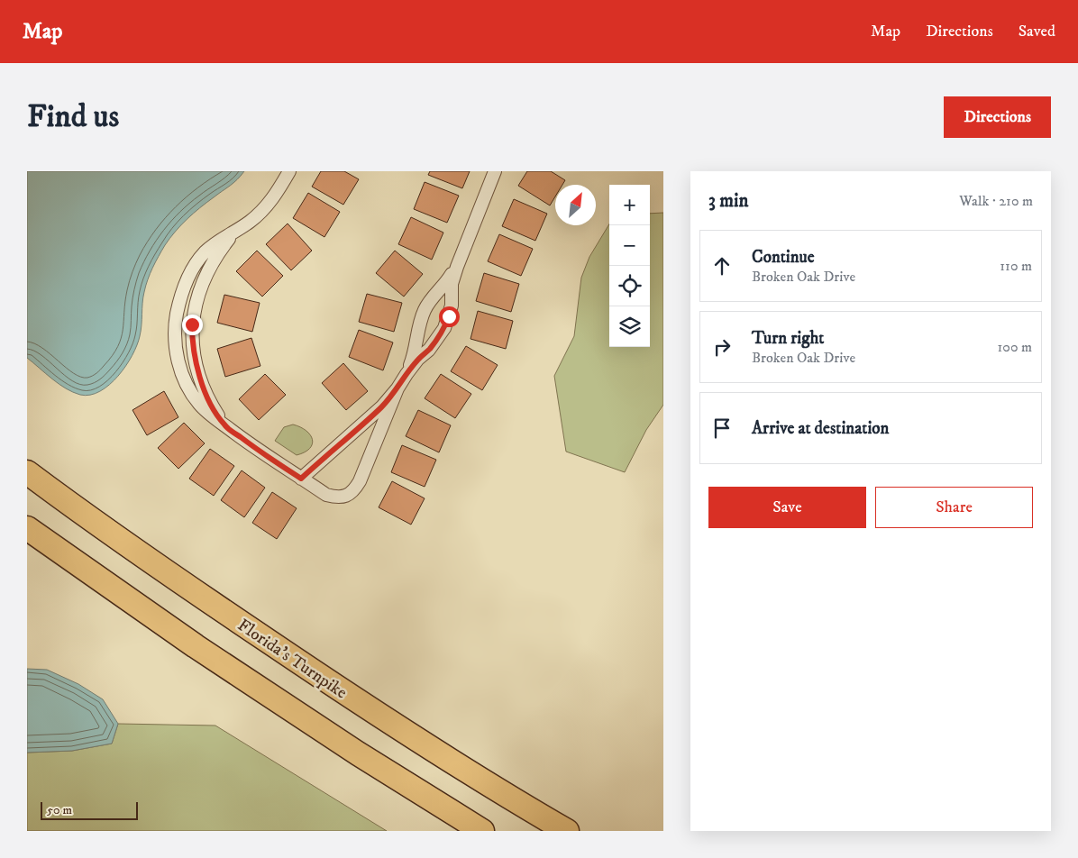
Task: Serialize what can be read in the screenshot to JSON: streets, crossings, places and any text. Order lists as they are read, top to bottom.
{
  "streets": {
    "highway": ["Florida's Turnpike"]
  },
  "scale_bar": "50 m",
  "north": "top right",
  "page": {
    "header": "Map",
    "nav": ["Map", "Directions", "Saved"],
    "buttons": [
      "Directions",
      ["Save", "Share"]
    ],
    "title": "Find us",
    "heading": ["3 min", "Walk · 210 m"],
    "map_buttons": ["+", "−"],
    "list": [
      ["Continue", "Broken Oak Drive", "110 m"],
      ["Turn right", "Broken Oak Drive", "100 m"],
      "Arrive at destination"
    ],
    "scale": "50 m"
  }
}
